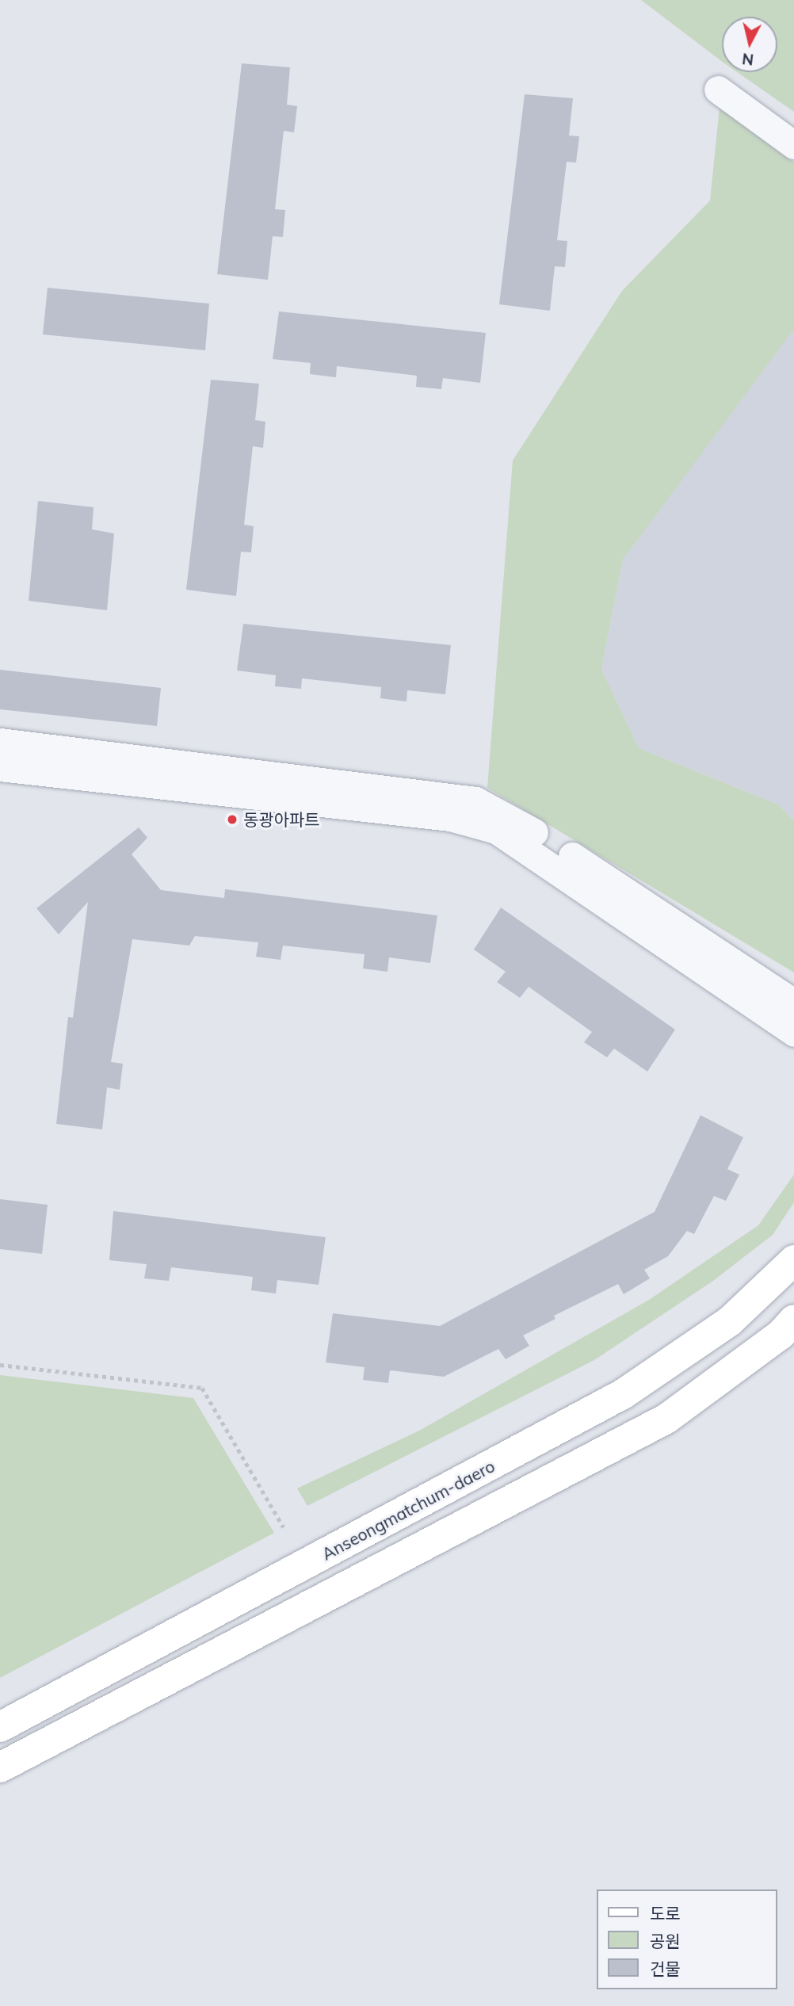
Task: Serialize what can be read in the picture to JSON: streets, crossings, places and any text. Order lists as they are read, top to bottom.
{
  "streets": {
    "main road": ["Anseongmatchum-daero"]
  },
  "places": ["동광아파트"],
  "legend": ["도로", "공원", "건물"],
  "north": "bottom"
}
